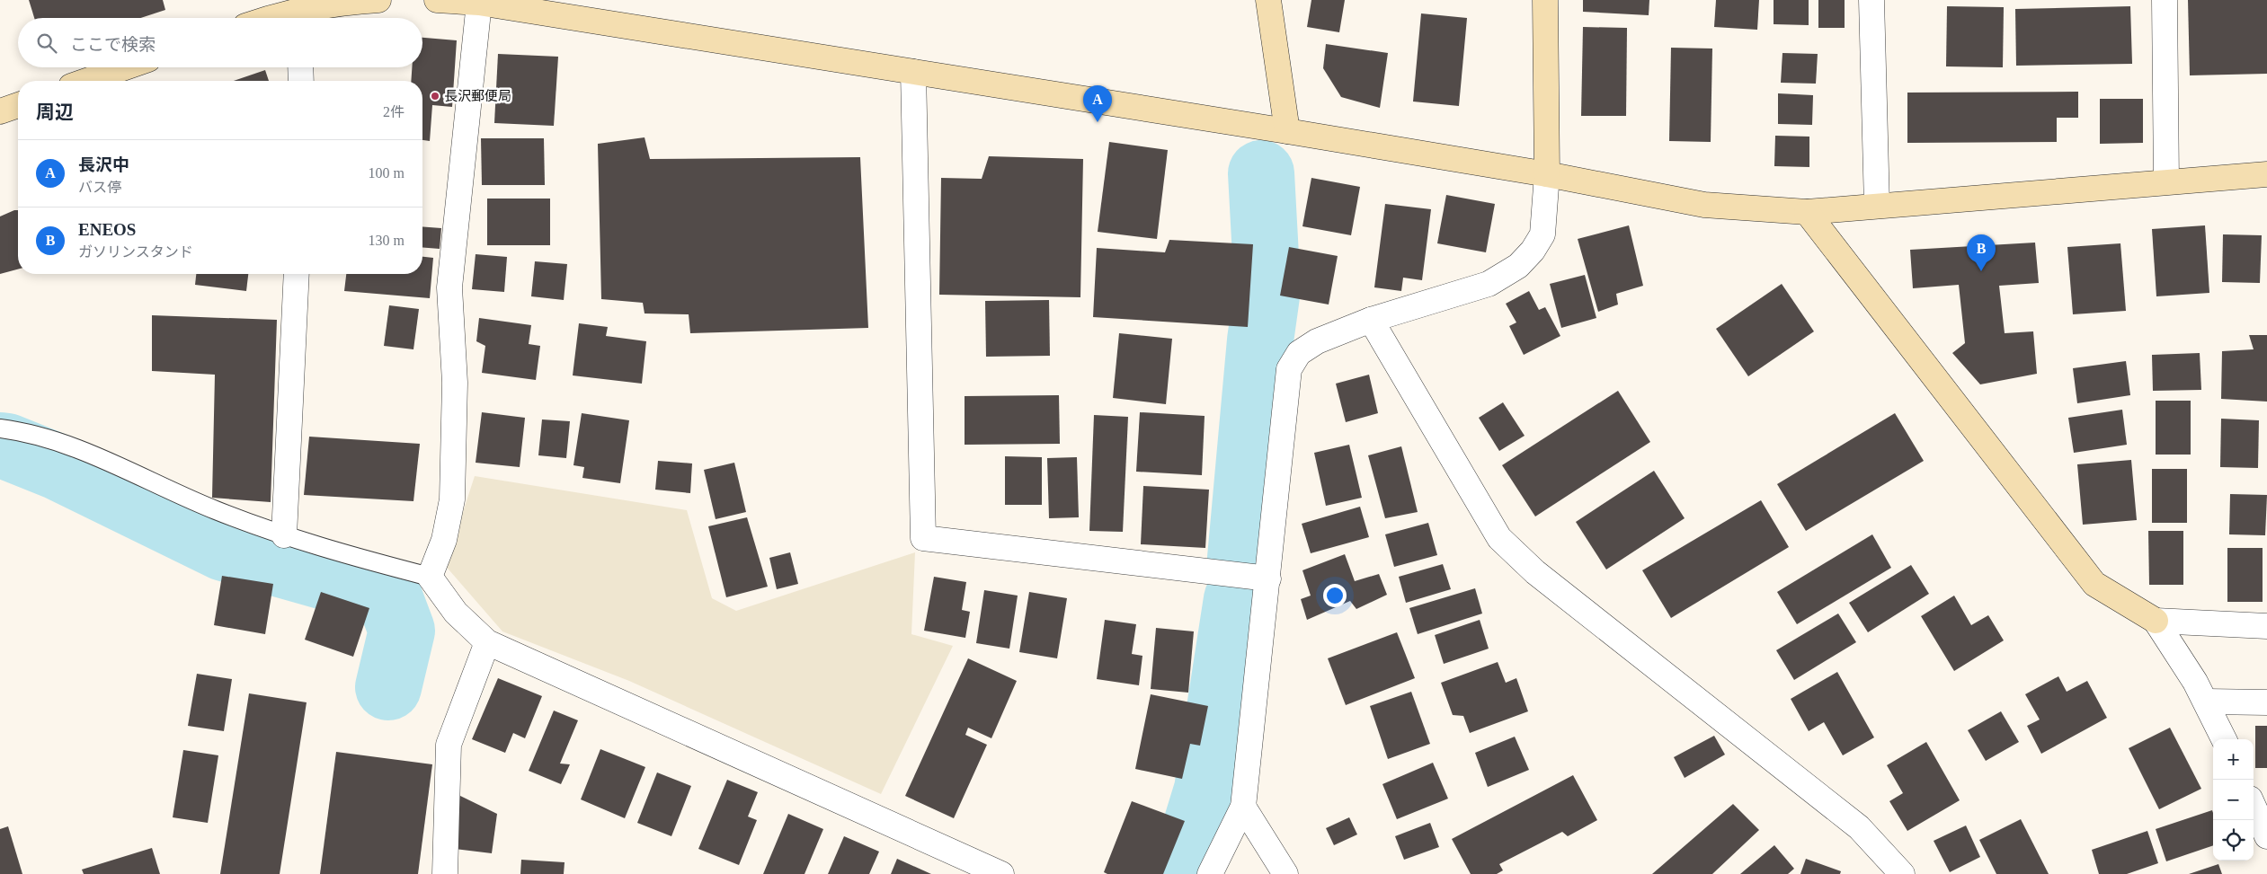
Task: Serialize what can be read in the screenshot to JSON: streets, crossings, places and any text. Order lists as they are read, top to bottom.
{
  "places": ["長沢郵便局"],
  "page": {
    "search": "ここで検索",
    "heading": ["周辺", "2件"],
    "pins": ["A", "B"],
    "list": [
      {
        "mark": "A",
        "name": "長沢中",
        "note": "バス停",
        "value": "100 m"
      },
      {
        "mark": "B",
        "name": "ENEOS",
        "note": "ガソリンスタンド",
        "value": "130 m"
      }
    ],
    "map_buttons": ["+", "−"]
  }
}
